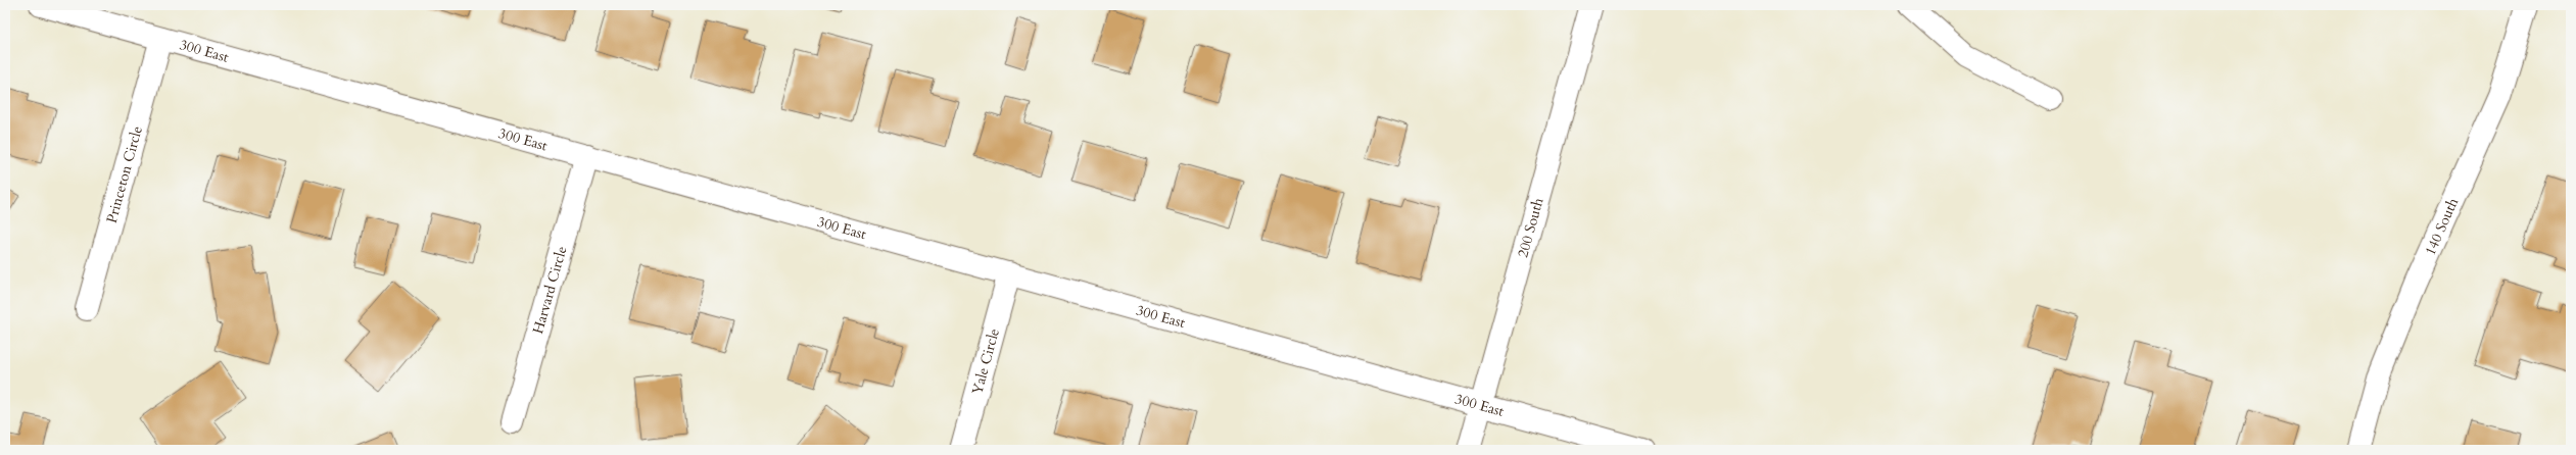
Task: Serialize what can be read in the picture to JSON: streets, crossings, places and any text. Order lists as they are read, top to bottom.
{
  "streets": {
    "street": [
      "300 East",
      "Princeton Circle",
      "200 South",
      "140 South",
      "Harvard Circle",
      "Yale Circle"
    ]
  },
  "crossings": [
    ["300 East", "Princeton Circle"],
    ["300 East", "200 South"],
    ["300 East", "Harvard Circle"],
    ["300 East", "Yale Circle"]
  ]
}
